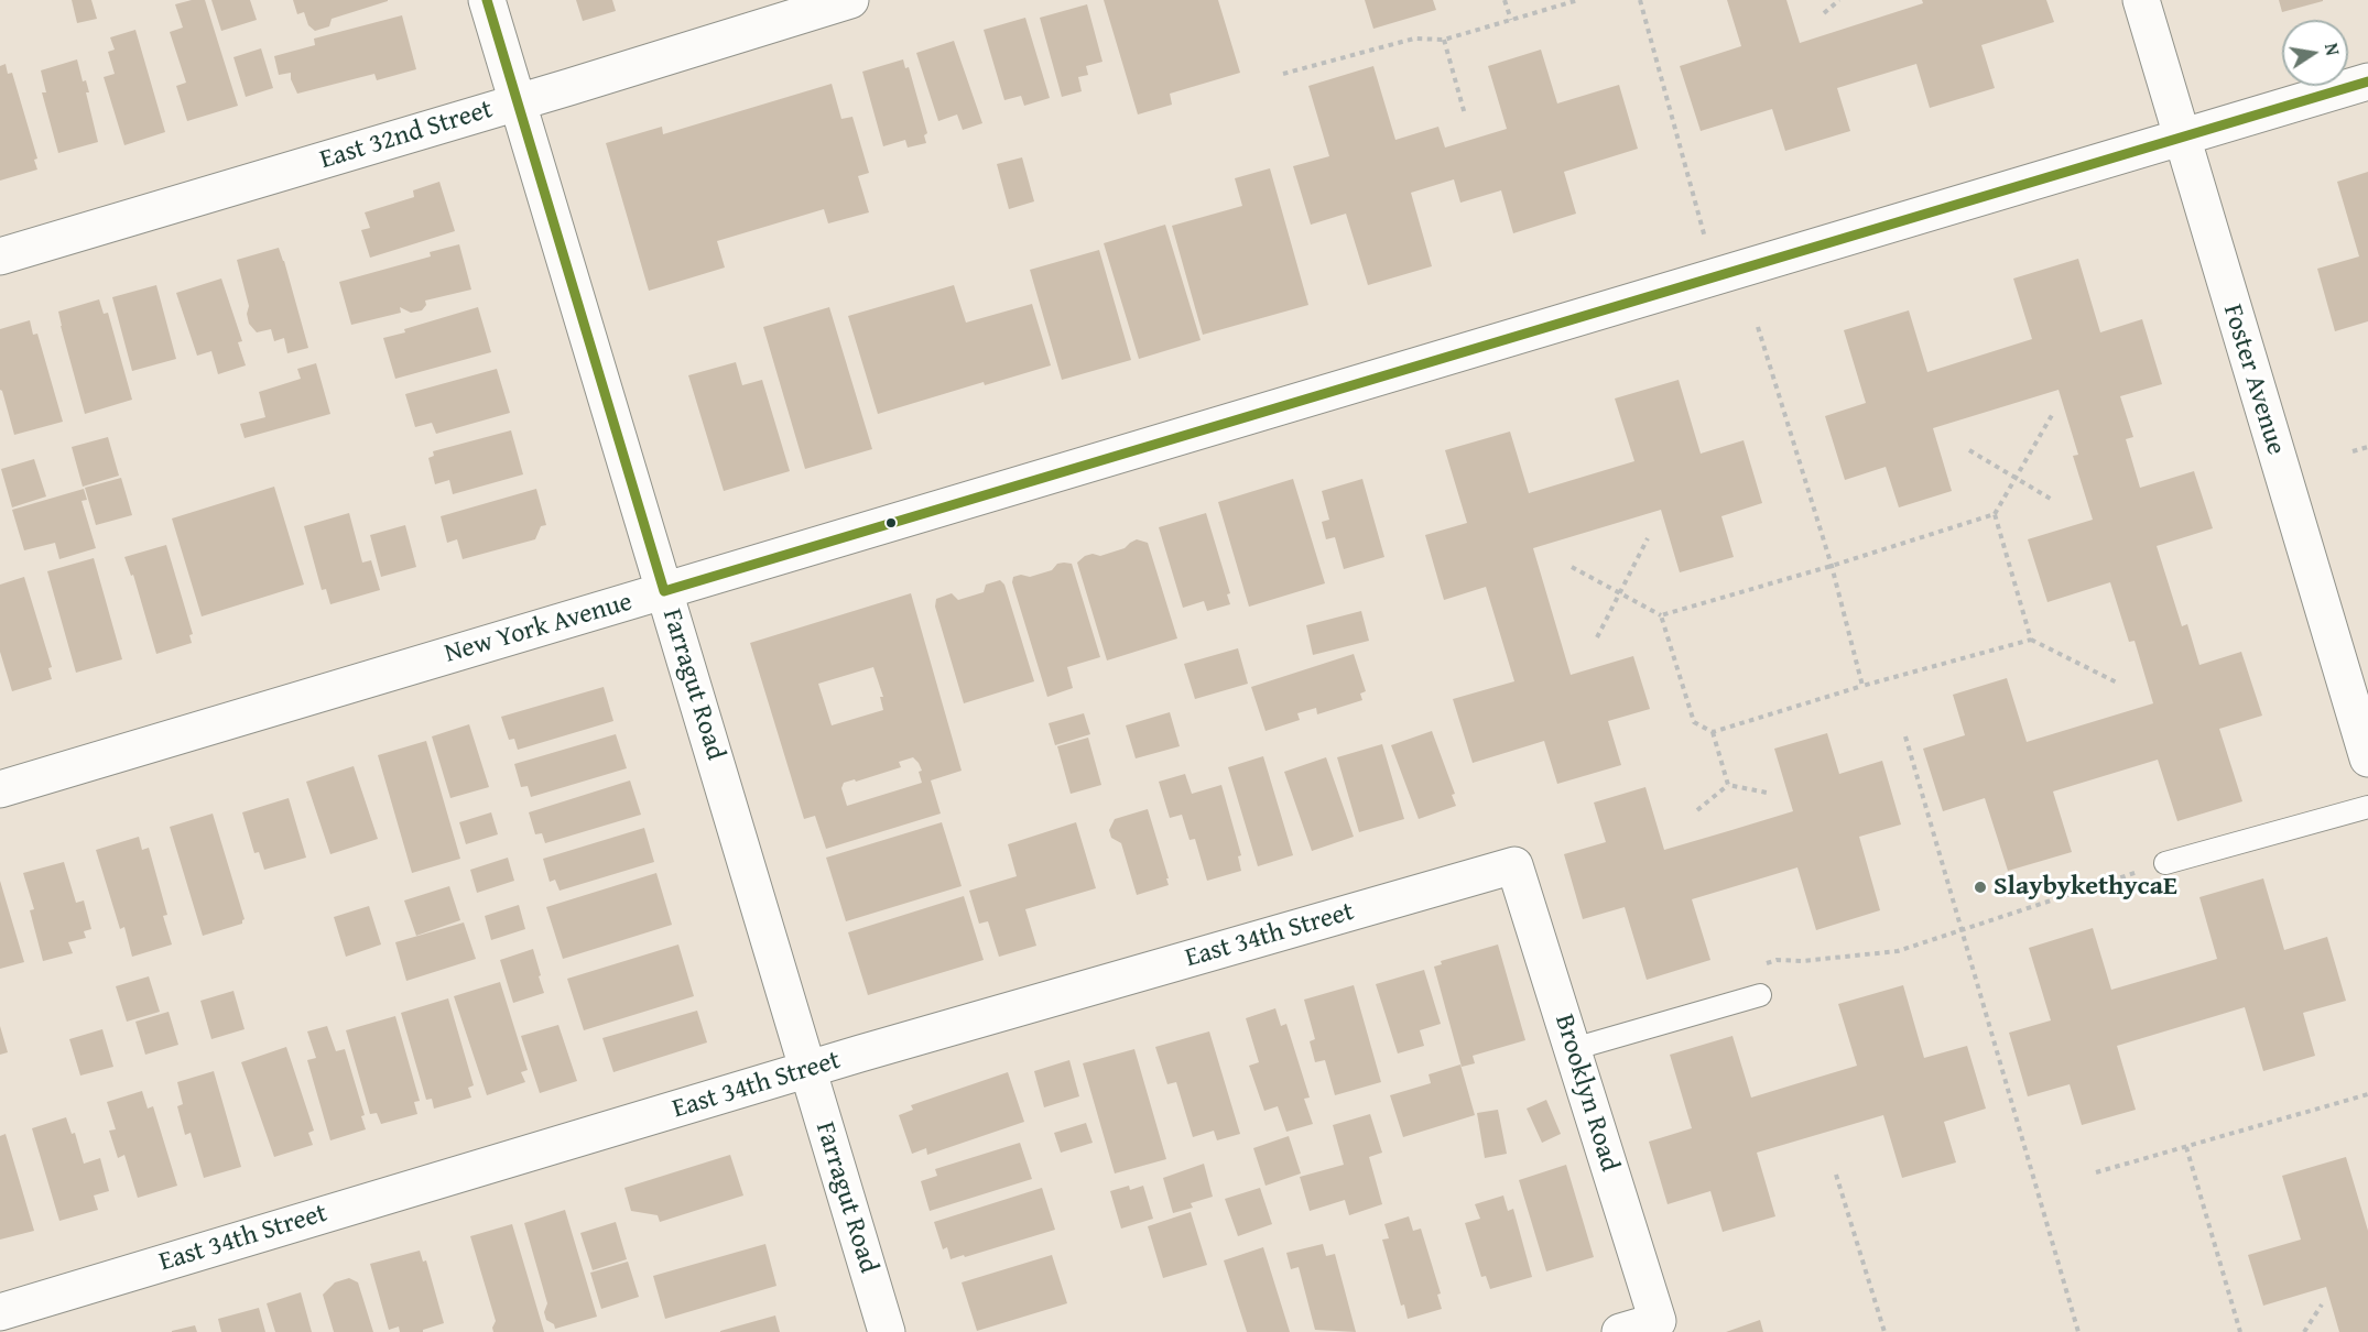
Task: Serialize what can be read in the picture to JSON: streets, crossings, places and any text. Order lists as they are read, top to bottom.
{
  "streets": {
    "street": [
      "East 32nd Street",
      "Foster Avenue",
      "New York Avenue",
      "Farragut Road",
      "East 34th Street",
      "Brooklyn Road"
    ]
  },
  "crossings": [
    ["East 32nd Street", "Farragut Road"],
    ["Foster Avenue", "New York Avenue"],
    ["New York Avenue", "Farragut Road"],
    ["Farragut Road", "East 34th Street"],
    ["East 34th Street", "Brooklyn Road"]
  ],
  "places": ["SlaybykethycaE"],
  "north": "right"
}
